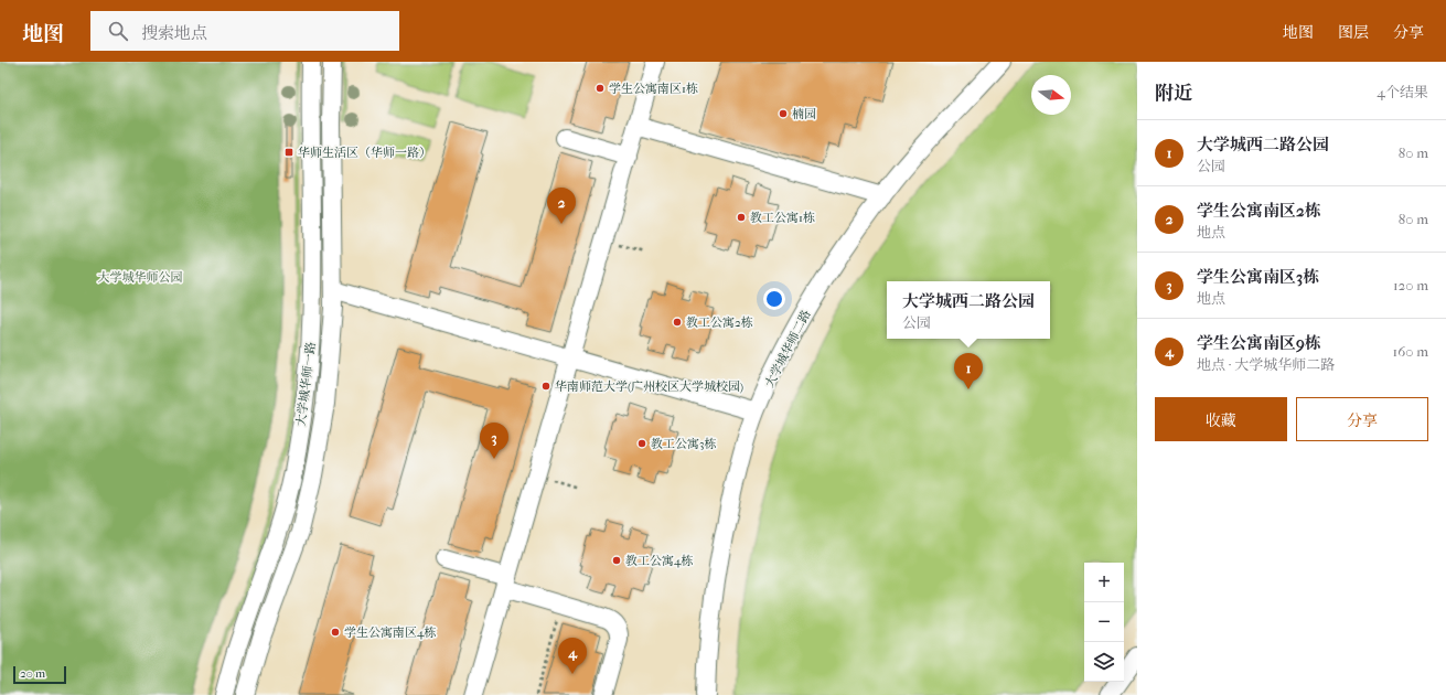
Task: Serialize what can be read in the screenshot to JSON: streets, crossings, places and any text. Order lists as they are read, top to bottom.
{
  "streets": {
    "street": ["大学城华师二路", "大学城华师一路"]
  },
  "parks": ["大学城华师公园"],
  "places": {
    "other": [
      "学生公寓南区1栋",
      "楠园",
      "教工公寓1栋",
      "教工公寓2栋",
      "华南师范大学(广州校区大学城校园)",
      "教工公寓3栋",
      "教工公寓4栋",
      "学生公寓南区4栋"
    ],
    "transit": ["华师生活区（华师一路）"]
  },
  "scale_bar": "20 m",
  "north": "right",
  "page": {
    "header": "地图",
    "search": "搜索地点",
    "nav": ["地图", "图层", "分享"],
    "heading": ["附近", "4个结果"],
    "list": [
      {
        "mark": "1",
        "name": "大学城西二路公园",
        "note": "公园",
        "value": "80 m"
      },
      {
        "mark": "2",
        "name": "学生公寓南区2栋",
        "note": "地点",
        "value": "80 m"
      },
      {
        "mark": "3",
        "name": "学生公寓南区3栋",
        "note": "地点",
        "value": "120 m"
      },
      {
        "mark": "4",
        "name": "学生公寓南区9栋",
        "note": "地点 · 大学城华师二路",
        "value": "160 m"
      }
    ],
    "pins": [
      "2",
      "1",
      "3",
      "4"
    ],
    "popup": ["大学城西二路公园", "公园"],
    "buttons": ["收藏", "分享"],
    "map_buttons": ["+", "−"],
    "scale": "20 m"
  }
}
